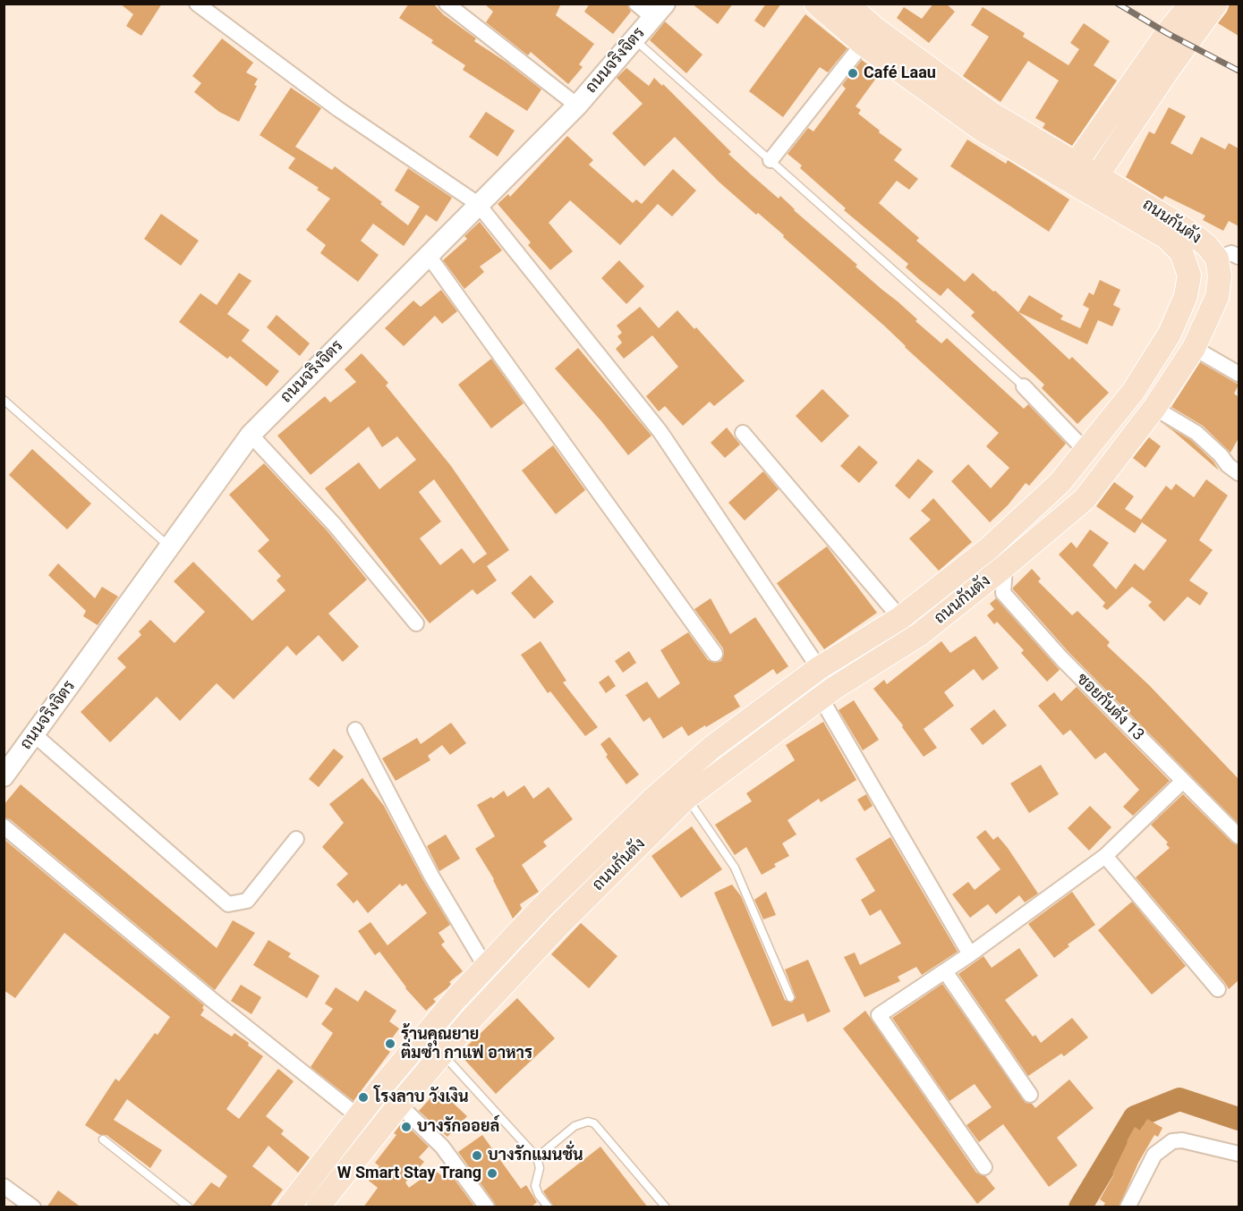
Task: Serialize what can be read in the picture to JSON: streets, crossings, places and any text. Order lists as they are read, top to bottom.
{
  "streets": {
    "main road": ["ถนนกันตัง"],
    "street": ["ถนนจริงจิตร", "ซอยกันตัง 13"]
  },
  "crossings": [
    ["ถนนกันตัง", "ซอยกันตัง 13"]
  ],
  "places": [
    "Café Laau",
    "ร้านคุณยาย ติ่มซำ กาแฟ อาหาร",
    "โรงลาบ วังเงิน",
    "บางรักออยล์",
    "บางรักแมนชั่น",
    "W Smart Stay Trang"
  ]
}
